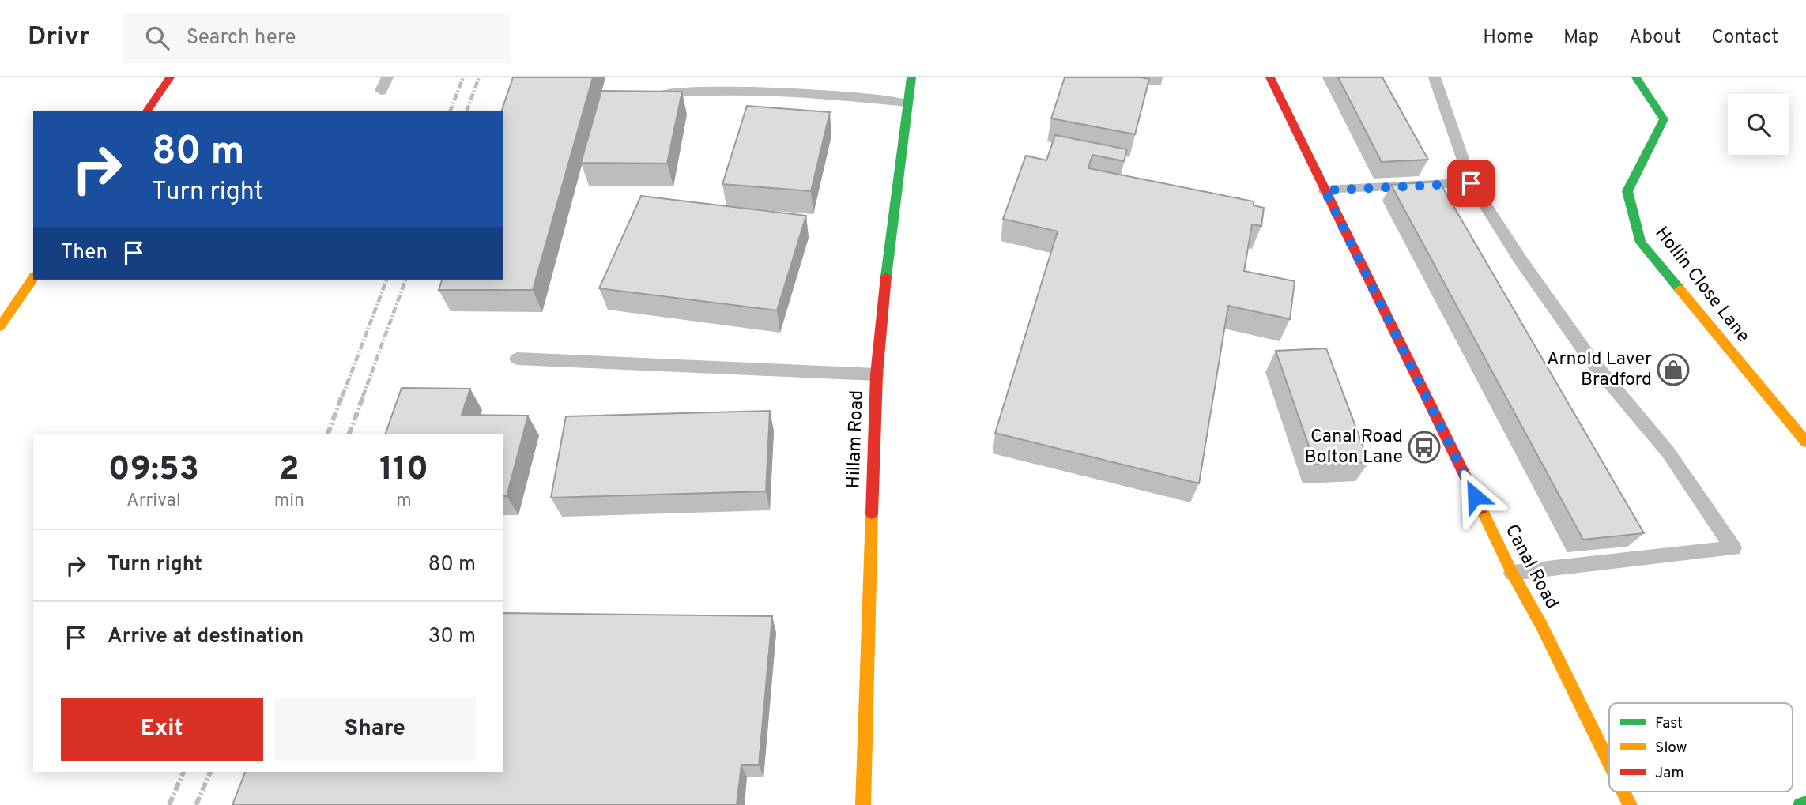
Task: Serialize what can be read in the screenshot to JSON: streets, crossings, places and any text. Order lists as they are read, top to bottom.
{
  "streets": {
    "street": ["Hollin Close Lane", "Hillam Road", "Canal Road"]
  },
  "places": {
    "shop": ["Arnold Laver Bradford"],
    "bus stop": ["Canal Road Bolton Lane"]
  },
  "legend": ["Fast", "Slow", "Jam"],
  "page": {
    "header": "Drivr",
    "search": "Search here",
    "nav": [
      "Home",
      "Map",
      "About",
      "Contact"
    ],
    "turn": ["80 m", "Turn right"],
    "then": "Then",
    "eta": [
      "09:53",
      "Arrival",
      "2",
      "min",
      "110",
      "m"
    ],
    "list": [
      {
        "name": "Turn right",
        "value": "80 m"
      },
      {
        "name": "Arrive at destination",
        "value": "30 m"
      }
    ],
    "buttons": ["Exit", "Share"]
  }
}
